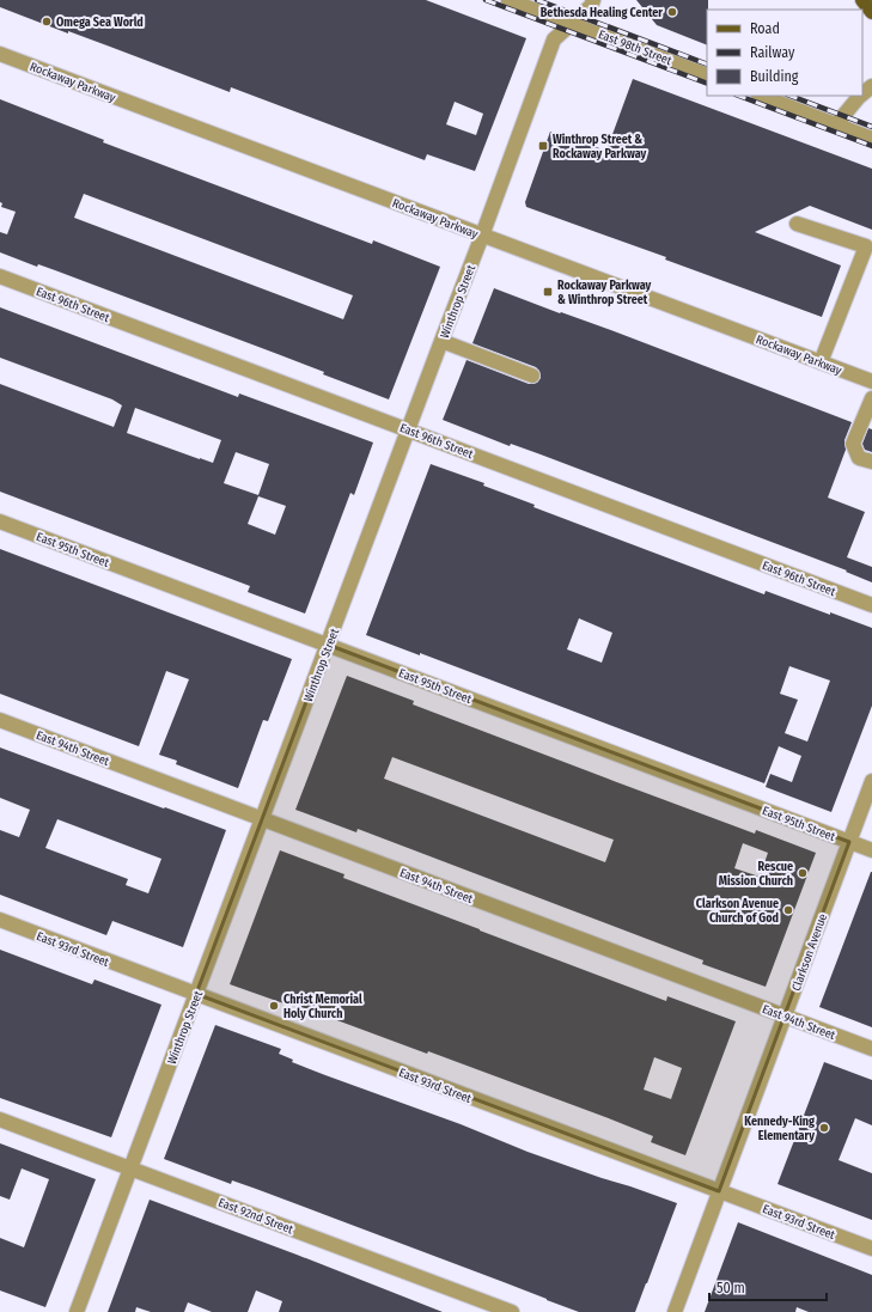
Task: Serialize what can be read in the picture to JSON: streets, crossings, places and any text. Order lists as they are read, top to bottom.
{
  "streets": {
    "street": [
      "East 98th Street",
      "Rockaway Parkway",
      "Winthrop Street",
      "East 96th Street",
      "East 95th Street",
      "East 94th Street",
      "East 93rd Street",
      "Clarkson Avenue",
      "East 92nd Street"
    ]
  },
  "crossings": [
    ["East 98th Street", "Winthrop Street"],
    ["Rockaway Parkway", "Winthrop Street"],
    ["Winthrop Street", "East 96th Street"],
    ["Winthrop Street", "East 95th Street"],
    ["Winthrop Street", "East 94th Street"],
    ["Winthrop Street", "East 93rd Street"],
    ["Winthrop Street", "East 92nd Street"],
    ["East 95th Street", "Clarkson Avenue"],
    ["East 94th Street", "Clarkson Avenue"],
    ["East 93rd Street", "Clarkson Avenue"]
  ],
  "places": {
    "other": [
      "Bethesda Healing Center",
      "Omega Sea World",
      "Rescue Mission Church",
      "Clarkson Avenue Church of God",
      "Christ Memorial Holy Church",
      "Kennedy-King Elementary"
    ],
    "transit": ["Winthrop Street & Rockaway Parkway", "Rockaway Parkway & Winthrop Street"]
  },
  "legend": ["Road", "Railway", "Building"],
  "scale_bar": "50 m"
}
